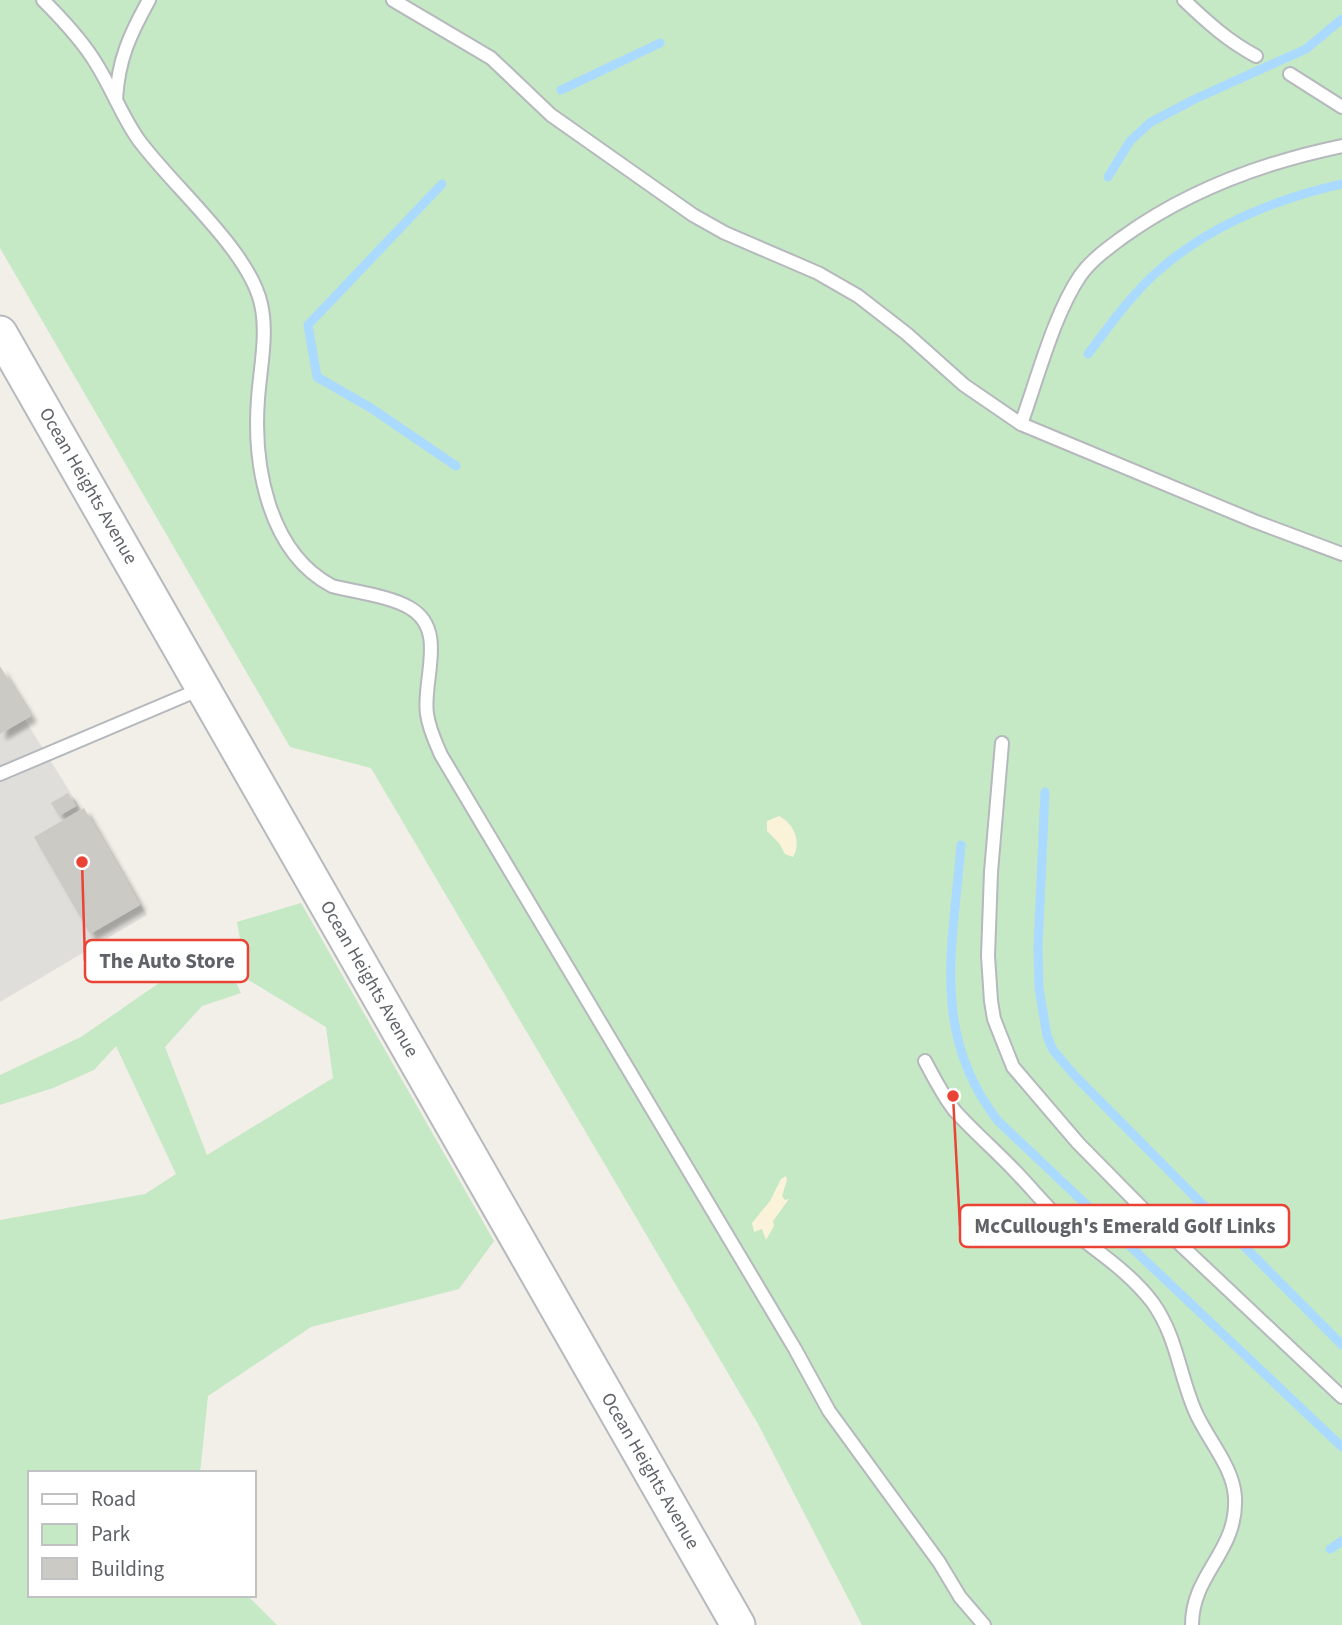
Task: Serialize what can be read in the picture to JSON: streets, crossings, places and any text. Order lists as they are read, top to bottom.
{
  "streets": {
    "main road": ["Ocean Heights Avenue"]
  },
  "places": ["The Auto Store", "McCullough's Emerald Golf Links"],
  "legend": ["Road", "Park", "Building"]
}
